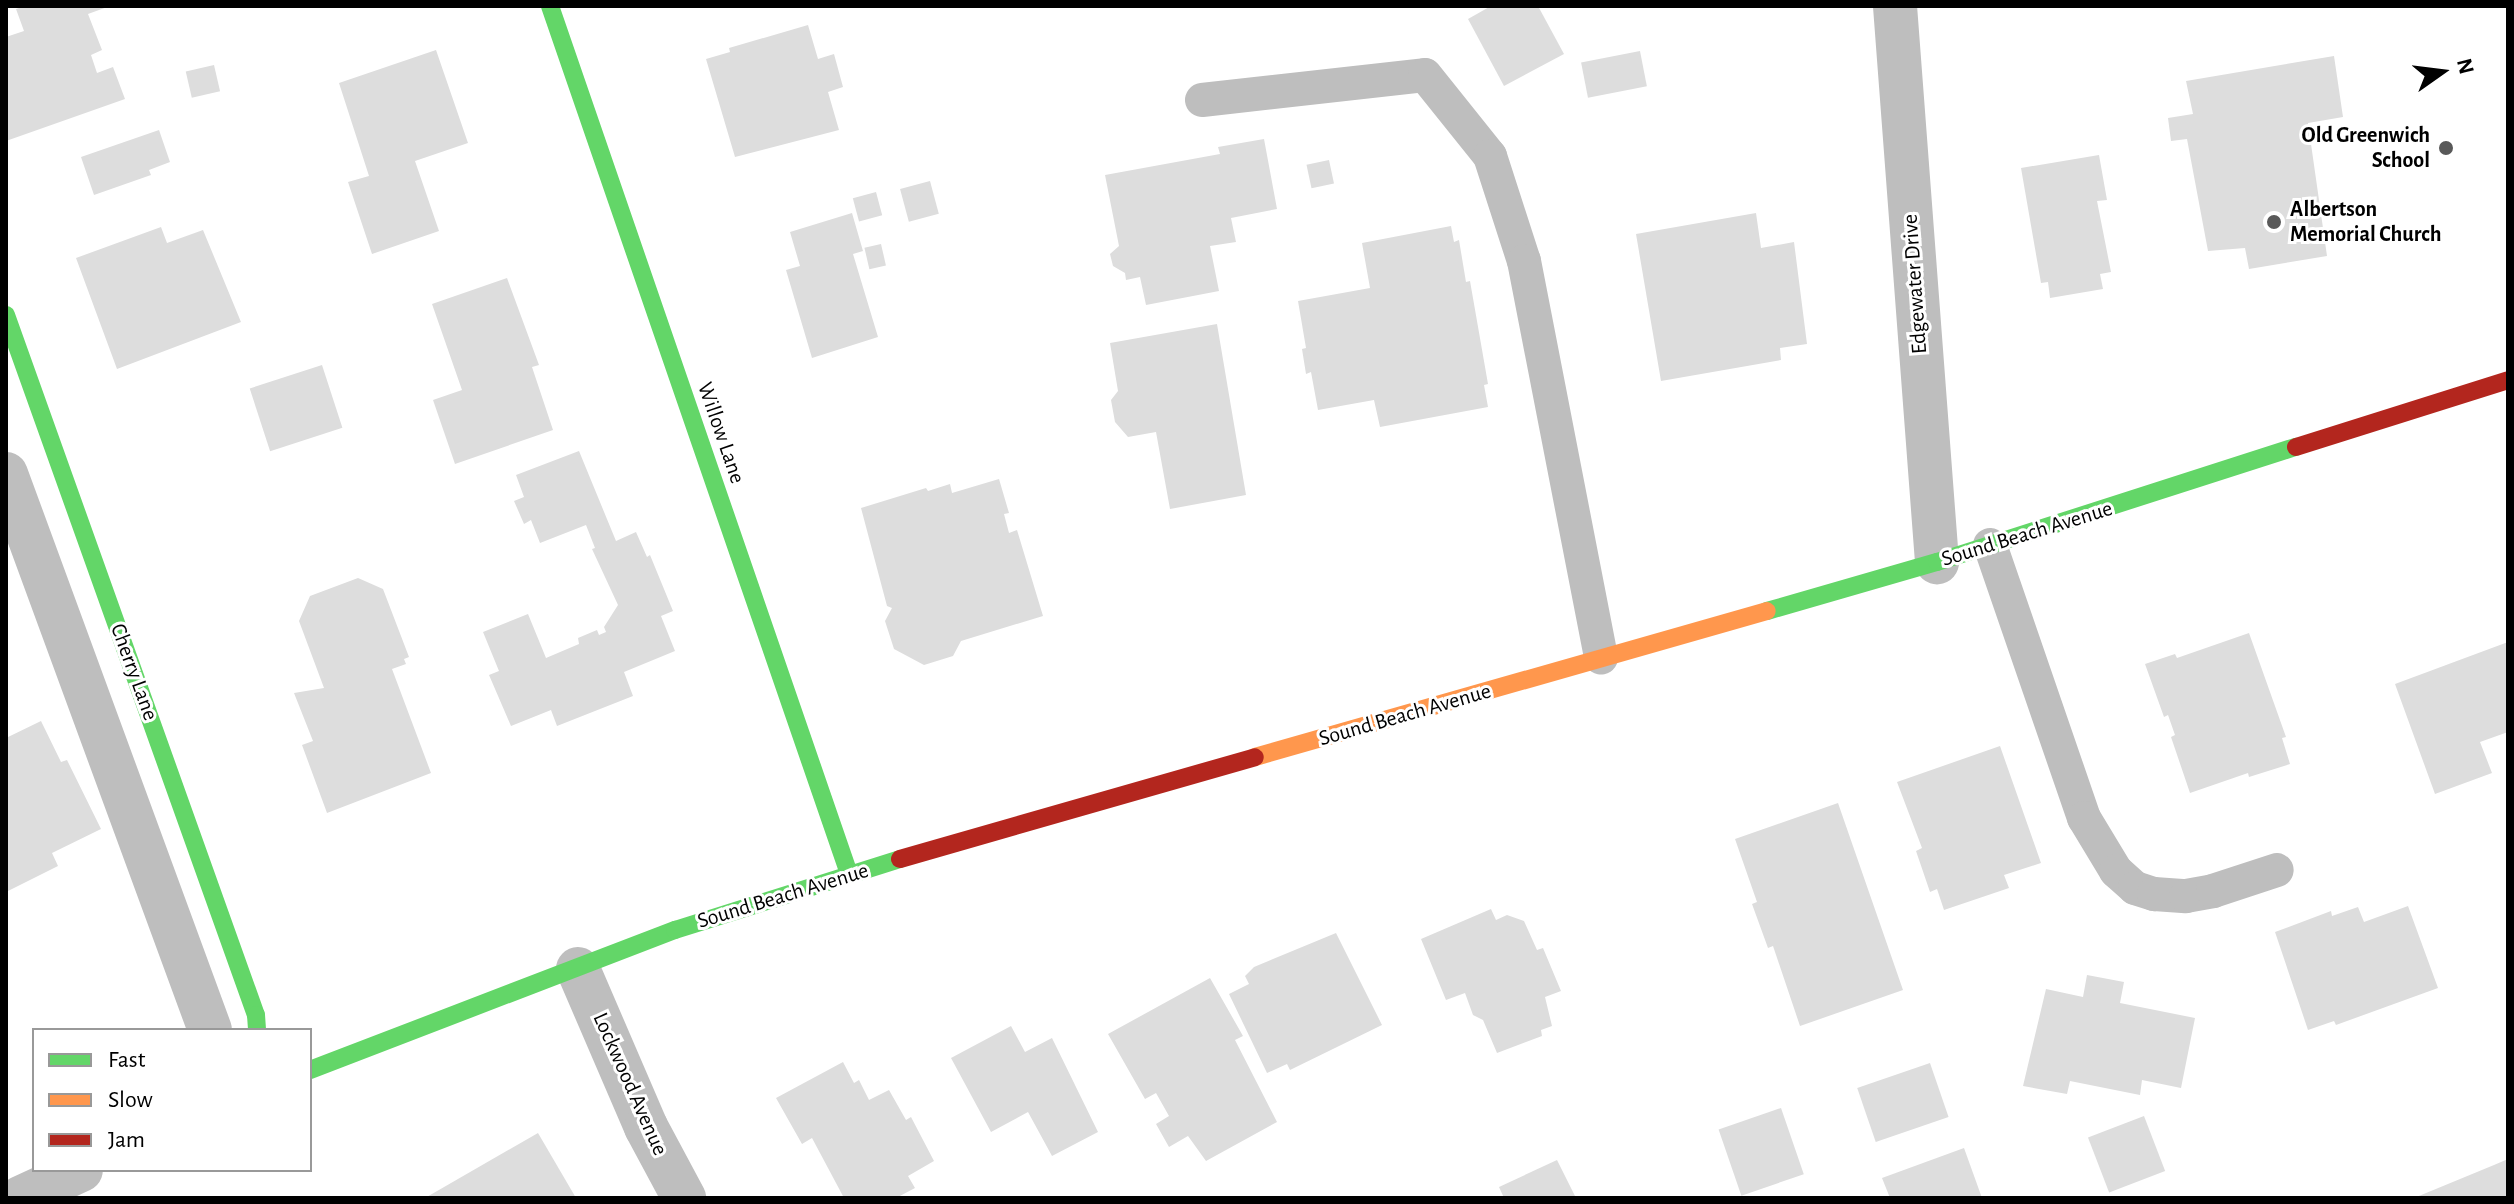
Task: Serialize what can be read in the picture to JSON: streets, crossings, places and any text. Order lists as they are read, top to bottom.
{
  "streets": {
    "street": [
      "Edgewater Drive",
      "Willow Lane",
      "Sound Beach Avenue",
      "Cherry Lane",
      "Lockwood Avenue"
    ]
  },
  "crossings": [
    ["Edgewater Drive", "Sound Beach Avenue"],
    ["Willow Lane", "Sound Beach Avenue"],
    ["Sound Beach Avenue", "Lockwood Avenue"]
  ],
  "places": ["Old Greenwich School", "Albertson Memorial Church"],
  "legend": ["Fast", "Slow", "Jam"],
  "north": "right"
}
